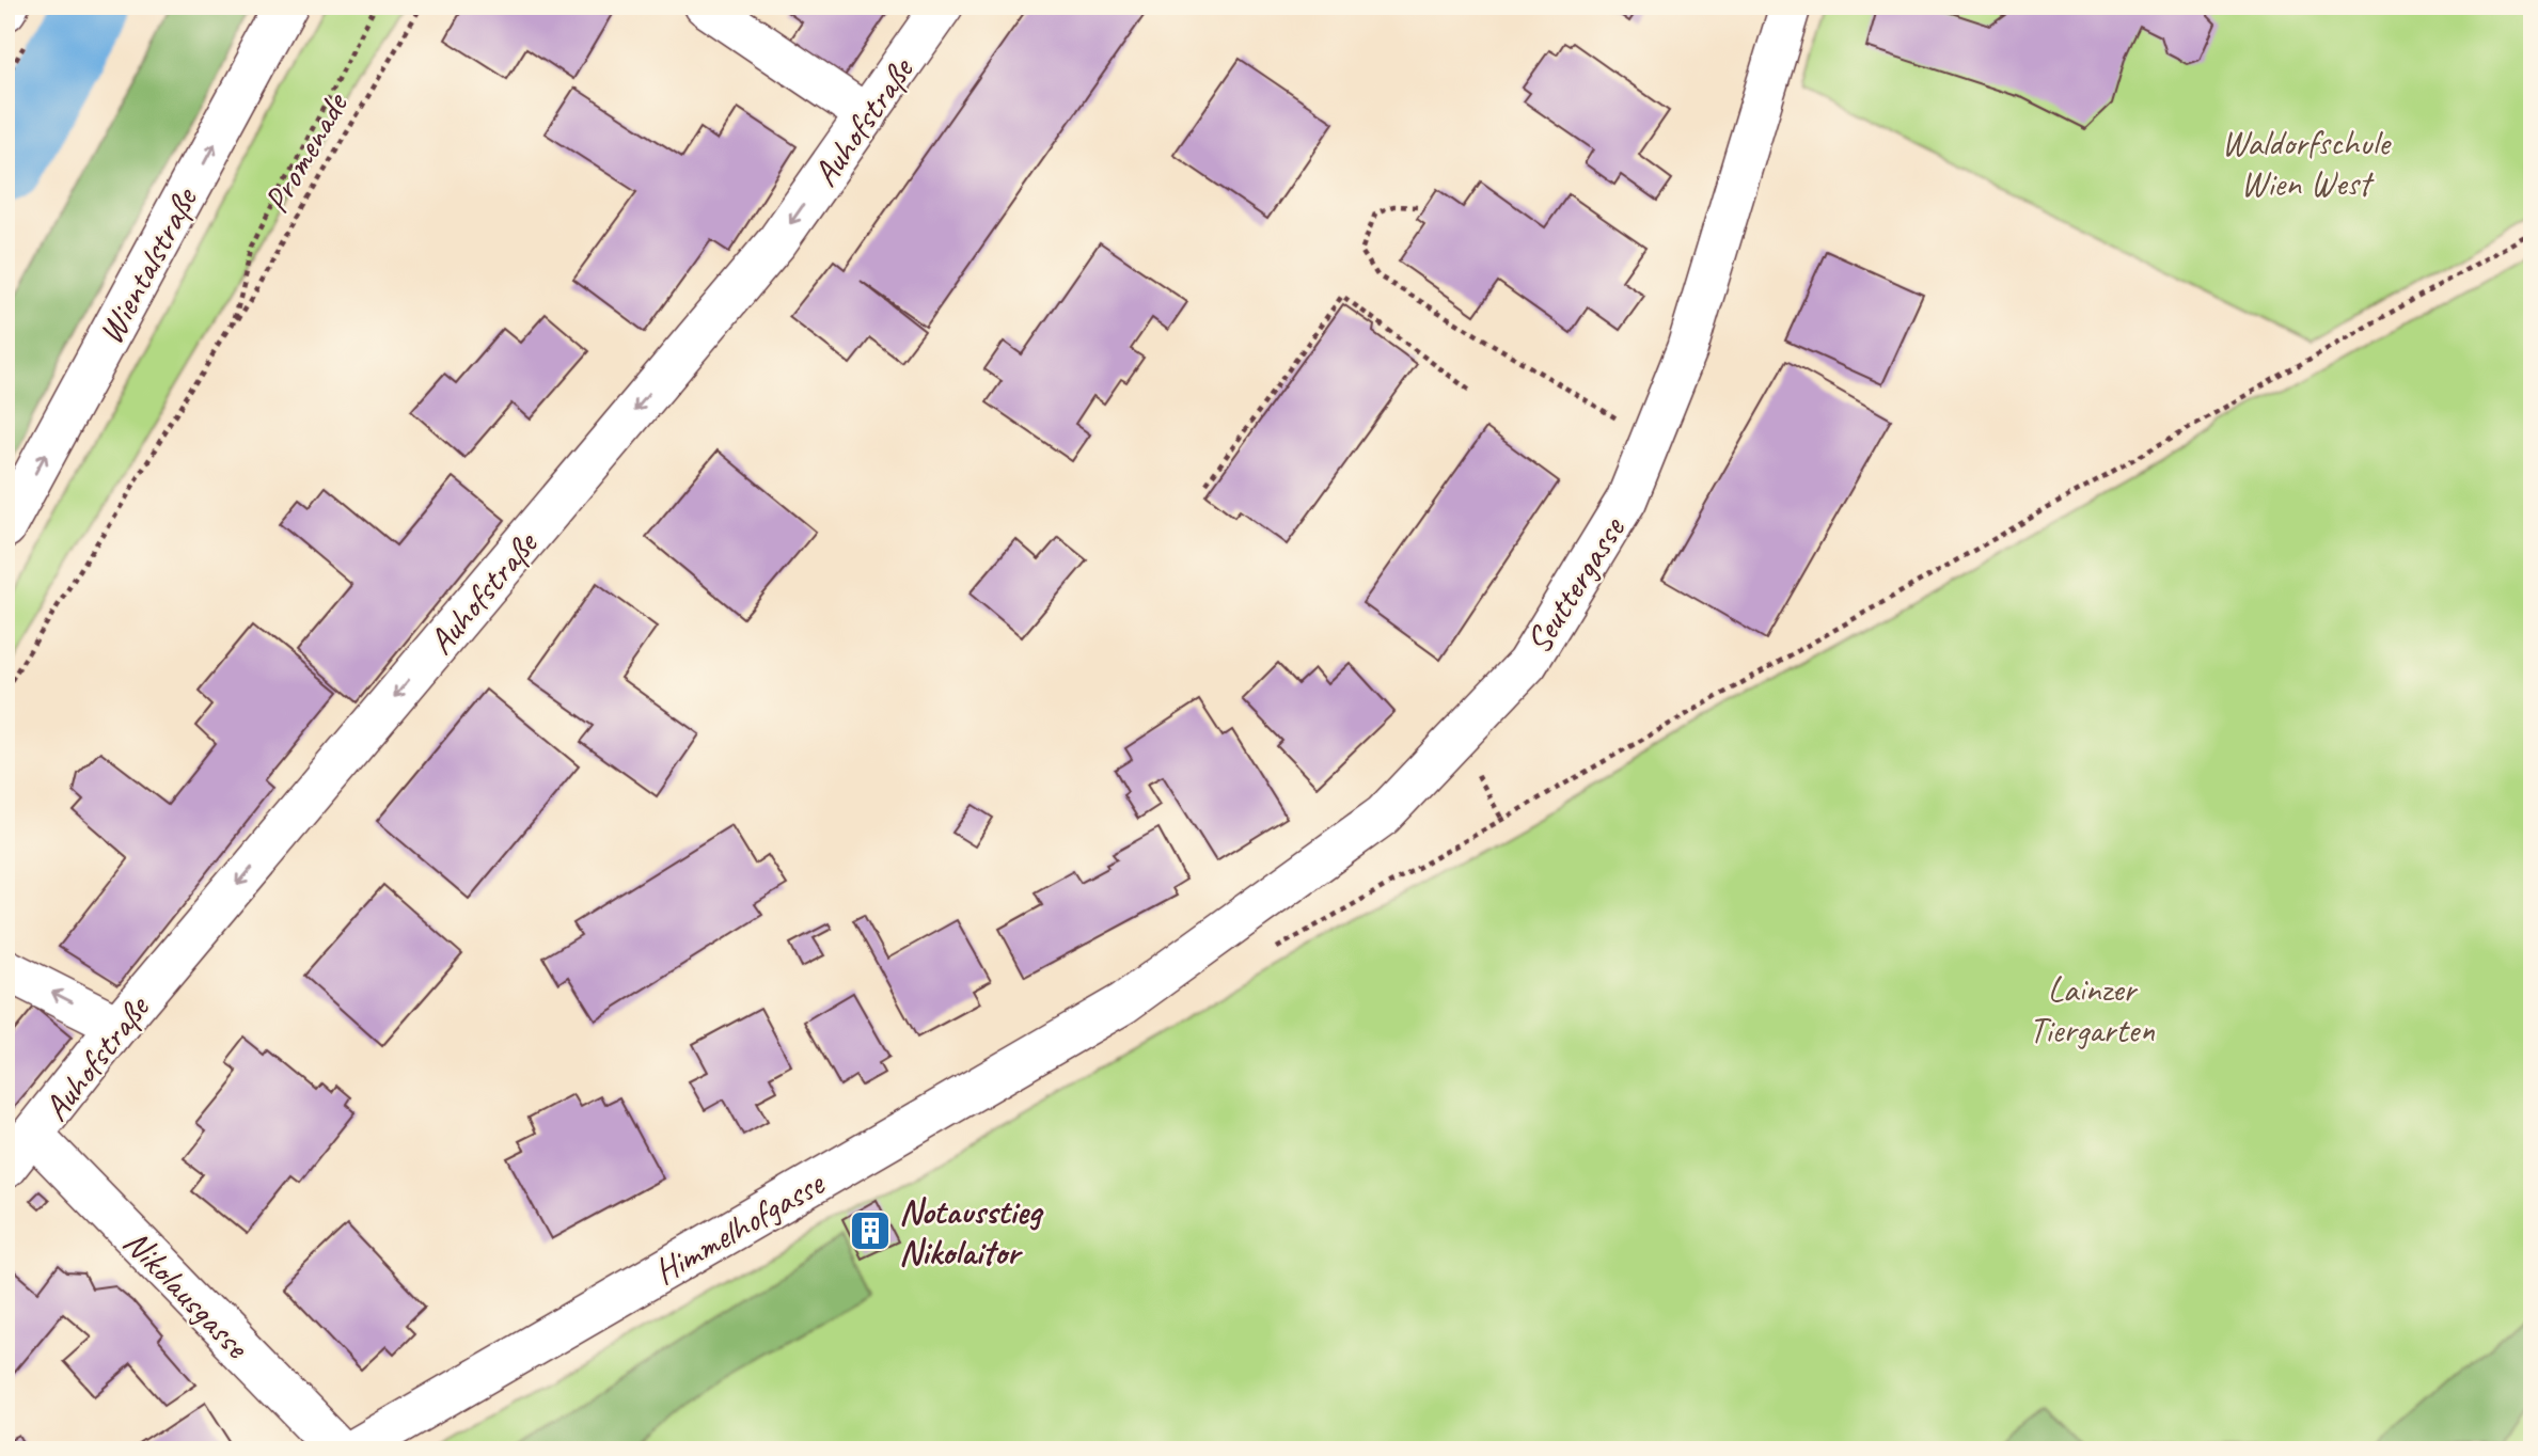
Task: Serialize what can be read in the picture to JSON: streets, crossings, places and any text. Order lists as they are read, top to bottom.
{
  "streets": {
    "street": [
      "Auhofstraße",
      "Wientalstraße",
      "Seuttergasse",
      "Himmelhofgasse",
      "Nikolausgasse"
    ],
    "path": ["Promenade"]
  },
  "crossings": [
    ["Auhofstraße", "Nikolausgasse"],
    ["Seuttergasse", "Himmelhofgasse"]
  ],
  "one_way": ["Auhofstraße", "Wientalstraße"],
  "parks": ["Waldorfschule Wien West", "Lainzer Tiergarten"],
  "places": {
    "building": ["Notausstieg Nikolaitor"]
  }
}
